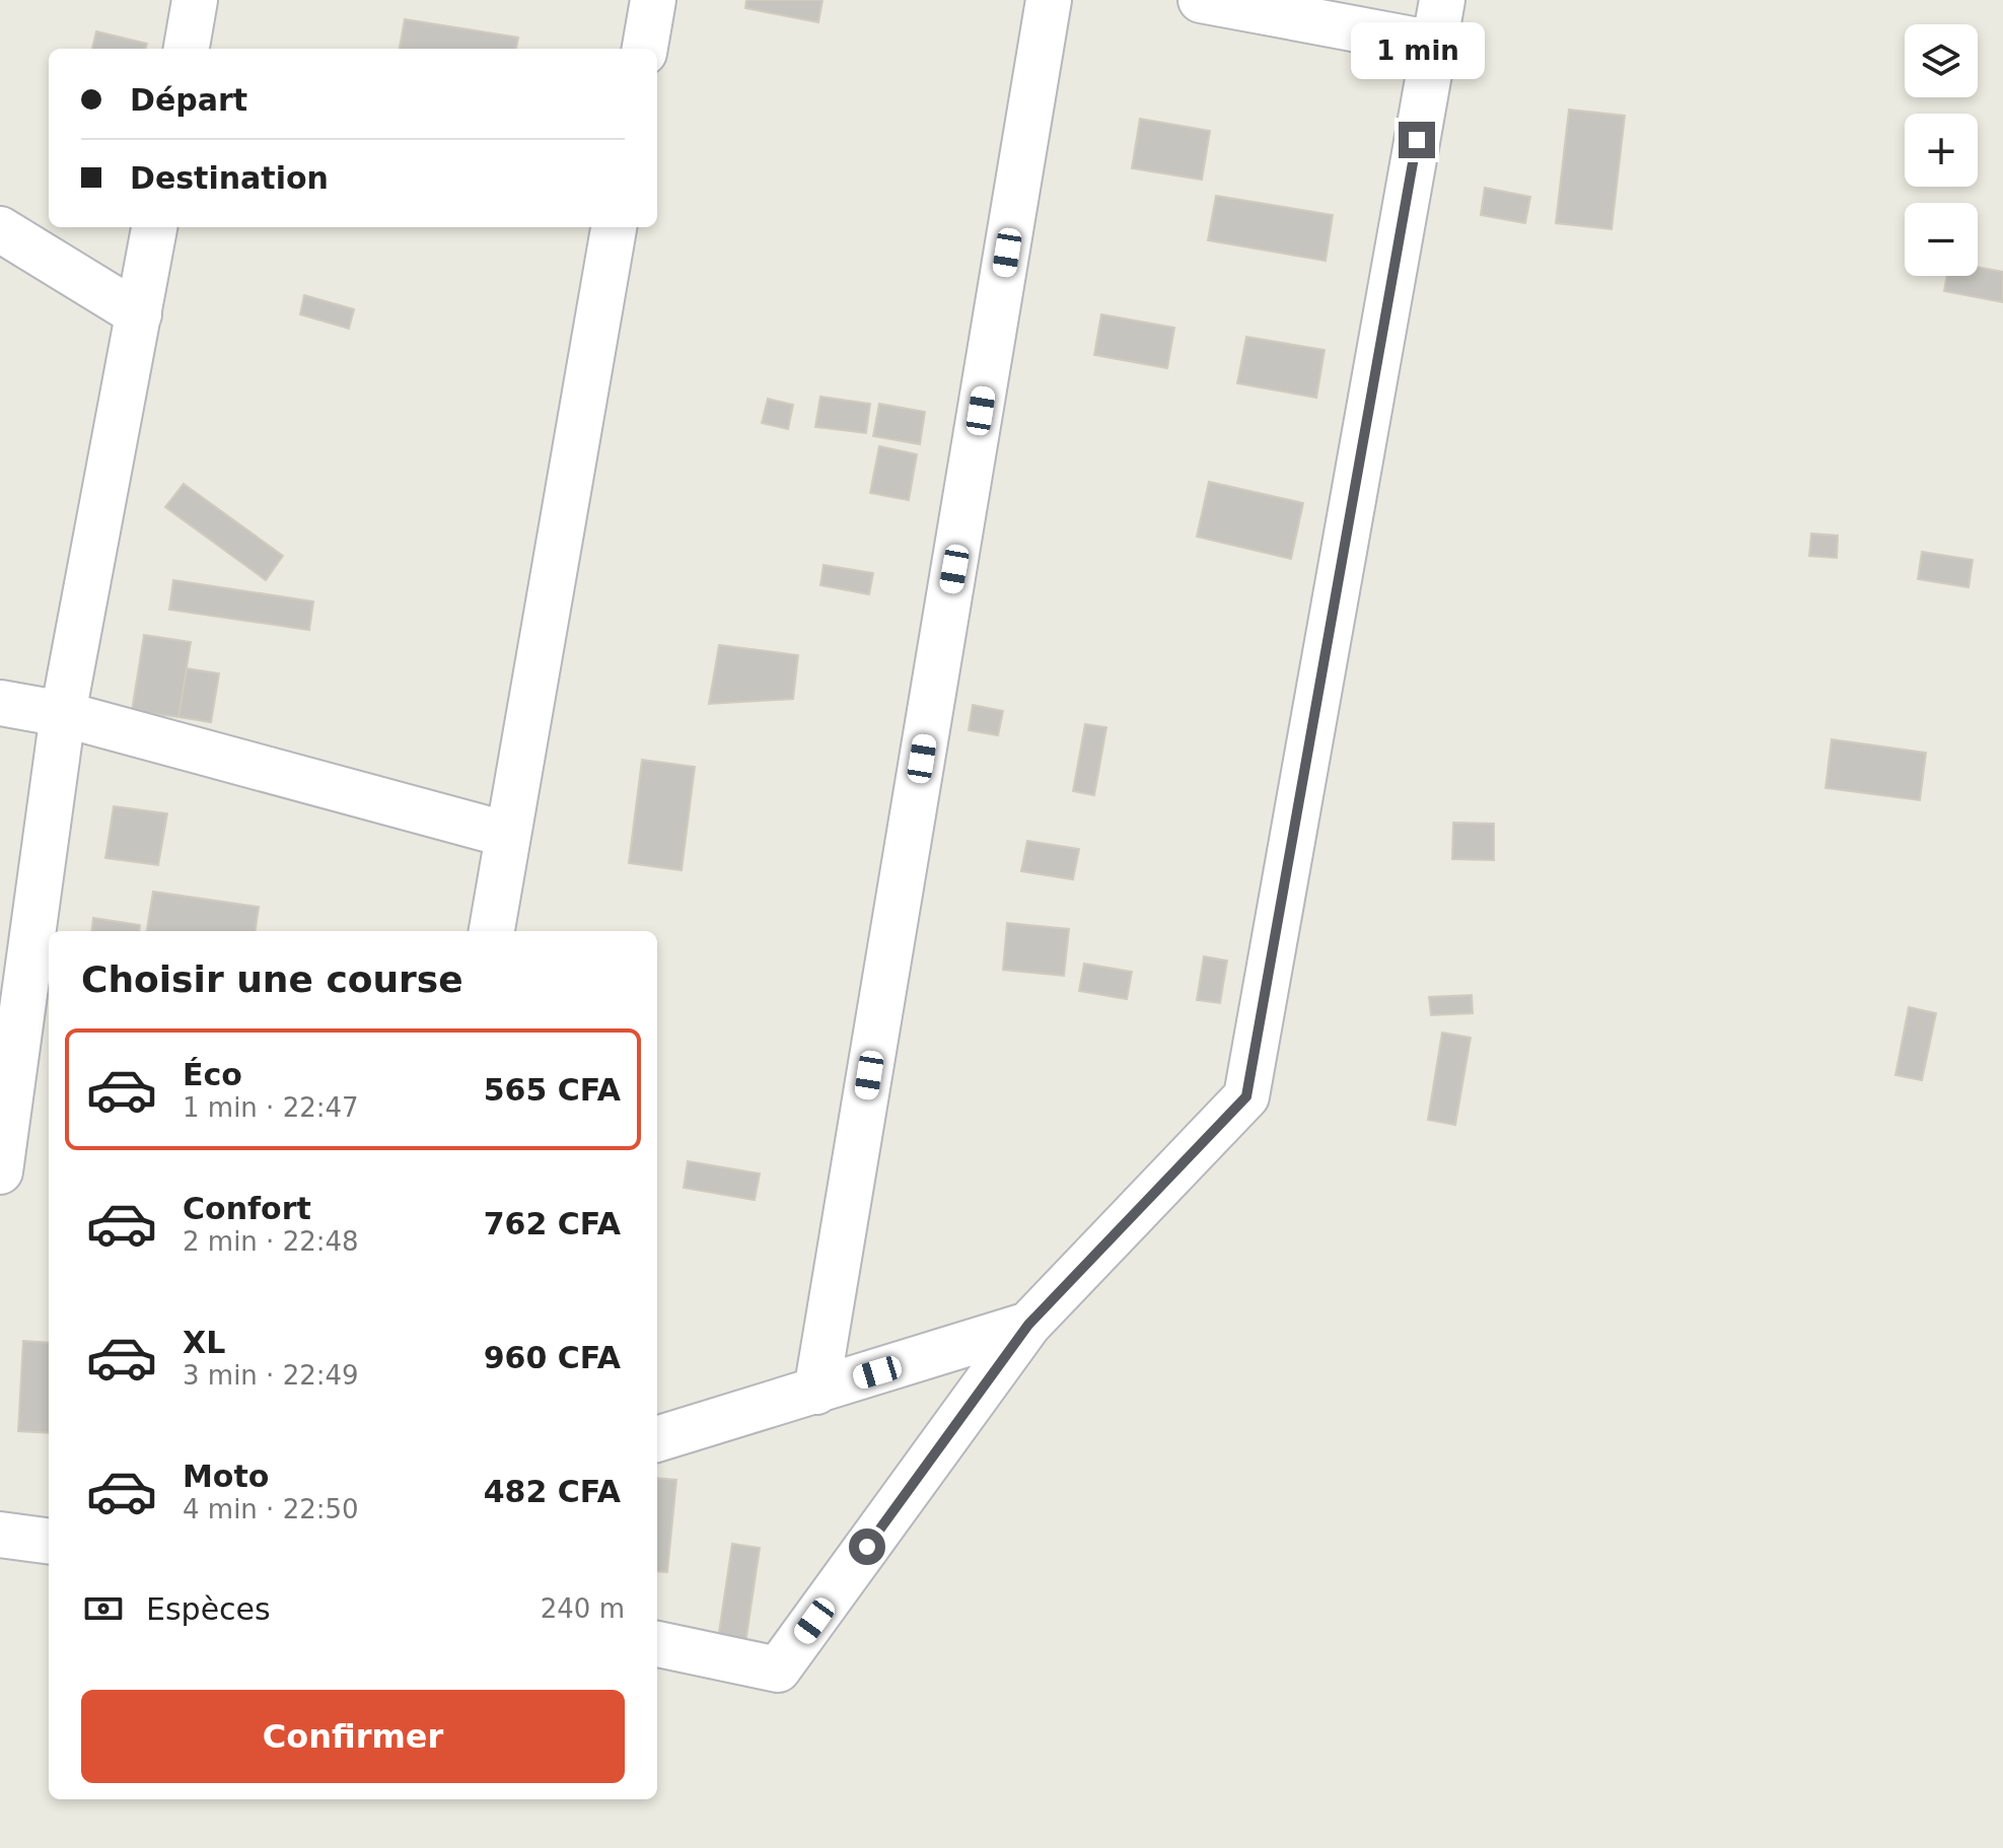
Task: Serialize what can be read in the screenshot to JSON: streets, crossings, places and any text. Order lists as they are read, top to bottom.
{
  "page": {
    "bubble": "1 min",
    "map_buttons": ["+", "−"],
    "banner": ["Départ", "Destination"],
    "heading": "Choisir une course",
    "list": [
      {
        "name": "Éco",
        "note": "1 min · 22:47",
        "value": "565 CFA"
      },
      {
        "name": "Confort",
        "note": "2 min · 22:48",
        "value": "762 CFA"
      },
      {
        "name": "XL",
        "note": "3 min · 22:49",
        "value": "960 CFA"
      },
      {
        "name": "Moto",
        "note": "4 min · 22:50",
        "value": "482 CFA"
      }
    ],
    "pay": ["Espèces", "240 m"],
    "buttons": "Confirmer"
  }
}
